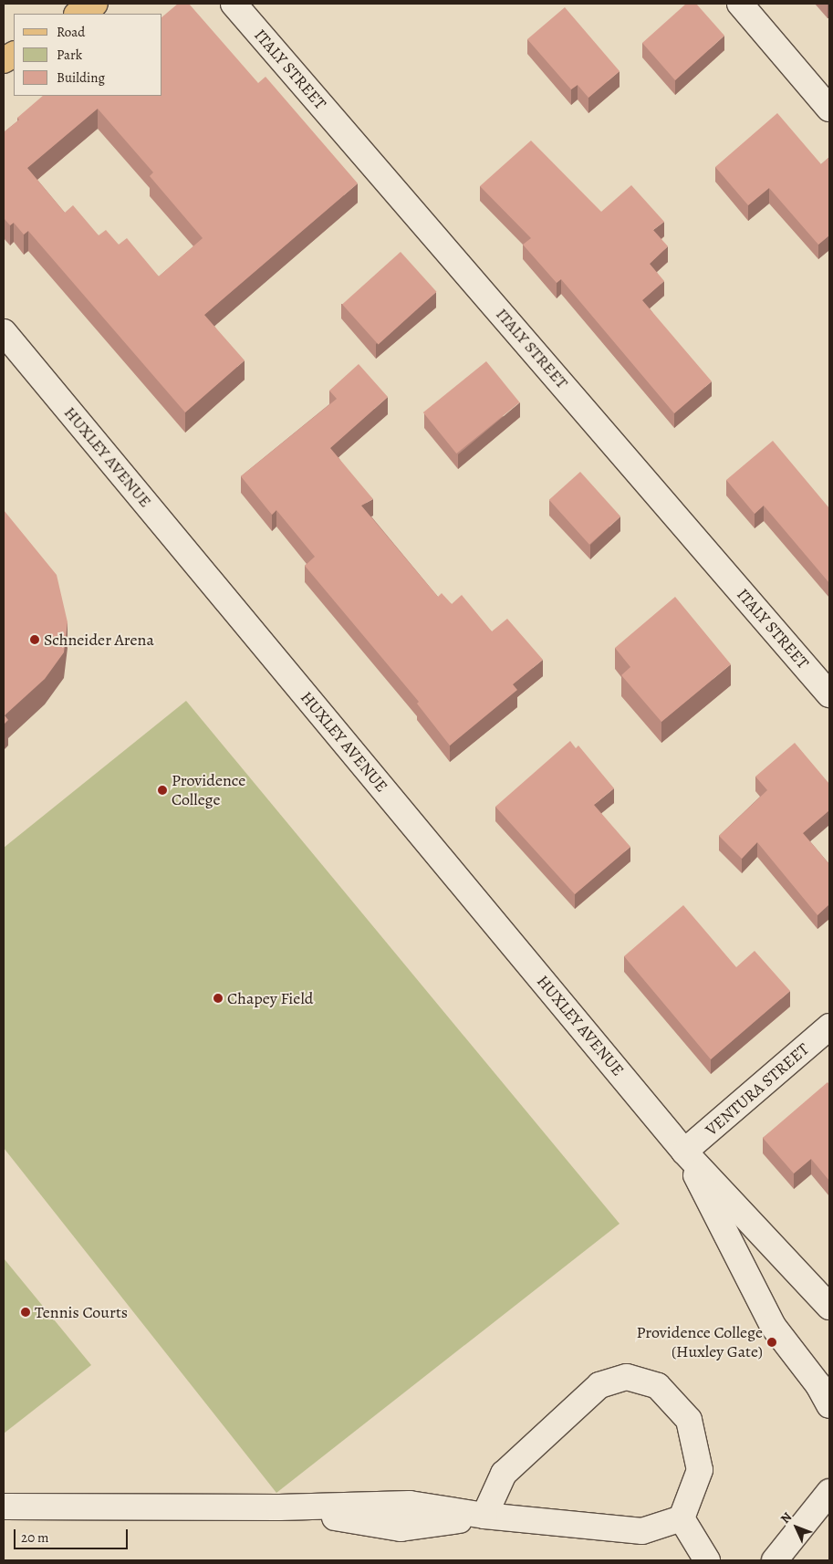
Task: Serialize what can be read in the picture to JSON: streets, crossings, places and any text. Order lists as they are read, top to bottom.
{
  "streets": {
    "street": ["ITALY STREET", "HUXLEY AVENUE", "VENTURA STREET"]
  },
  "crossings": [
    ["HUXLEY AVENUE", "VENTURA STREET"]
  ],
  "places": [
    "Schneider Arena",
    "Providence College",
    "Chapey Field",
    "Tennis Courts",
    "Providence College (Huxley Gate)"
  ],
  "legend": ["Road", "Park", "Building"],
  "scale_bar": "20 m",
  "north": "top left"
}
